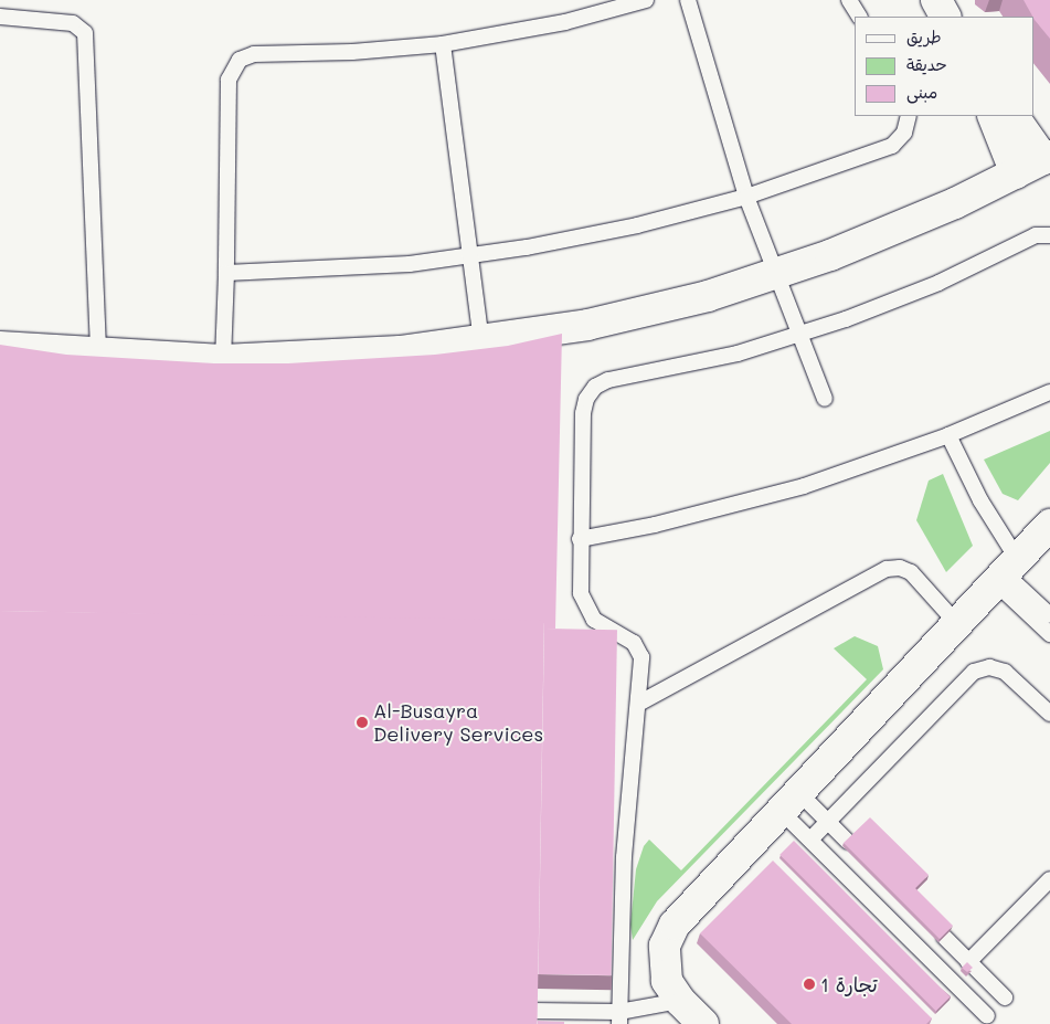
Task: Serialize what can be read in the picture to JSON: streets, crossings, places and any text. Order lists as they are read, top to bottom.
{
  "places": ["Al-Busayra Delivery Services", "تجارة 1"],
  "legend": ["طريق", "حديقة", "مبنى"]
}
